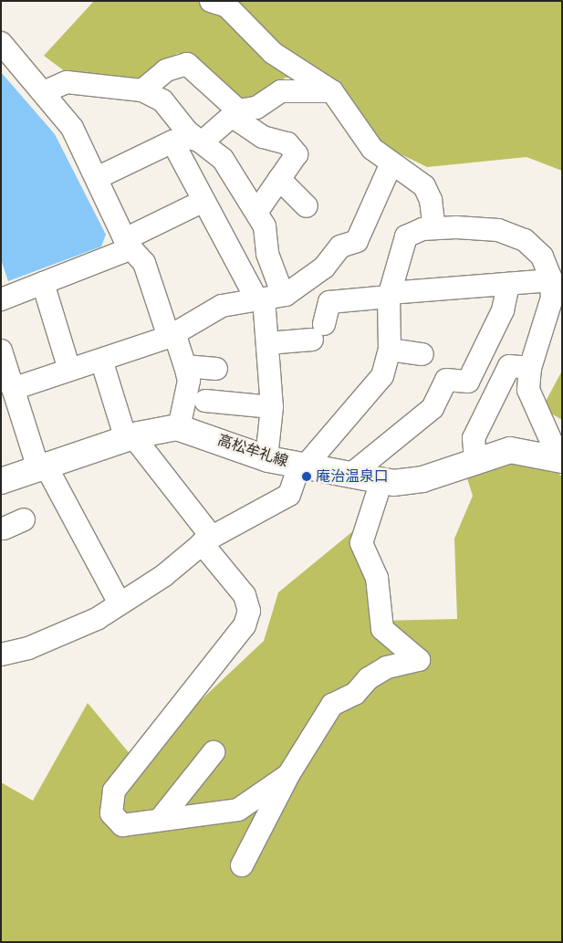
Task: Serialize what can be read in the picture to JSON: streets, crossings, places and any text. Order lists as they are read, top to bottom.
{
  "streets": {
    "main road": ["高松牟礼線"]
  },
  "places": ["庵治温泉口"]
}
